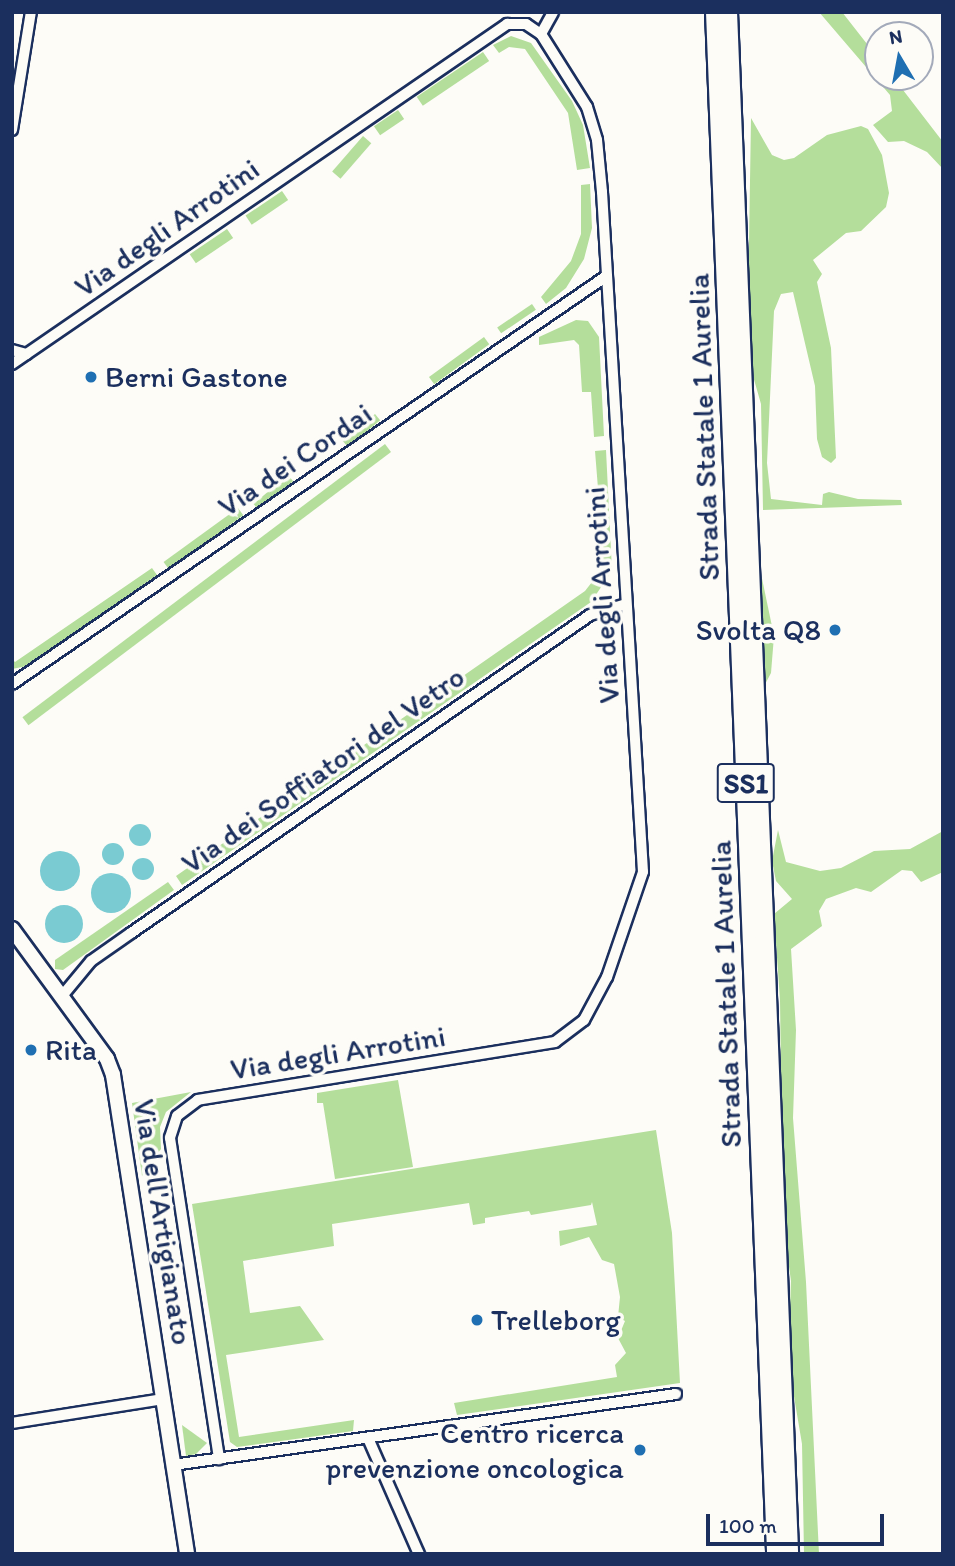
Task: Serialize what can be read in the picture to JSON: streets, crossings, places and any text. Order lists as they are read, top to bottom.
{
  "streets": {
    "highway": ["Strada Statale 1 Aurelia", "SS1"],
    "street": [
      "Via degli Arrotini",
      "Via dei Cordai",
      "Via dei Soffiatori del Vetro",
      "Via dell'Artigianato"
    ]
  },
  "crossings": [
    ["Via degli Arrotini", "Via dei Cordai"],
    ["Via degli Arrotini", "Via dei Soffiatori del Vetro"],
    ["Via dei Soffiatori del Vetro", "Via dell'Artigianato"]
  ],
  "places": [
    "Berni Gastone",
    "Svolta Q8",
    "Rita",
    "Trelleborg",
    "Centro ricerca prevenzione oncologica"
  ],
  "scale_bar": "100 m",
  "north": "top"
}
